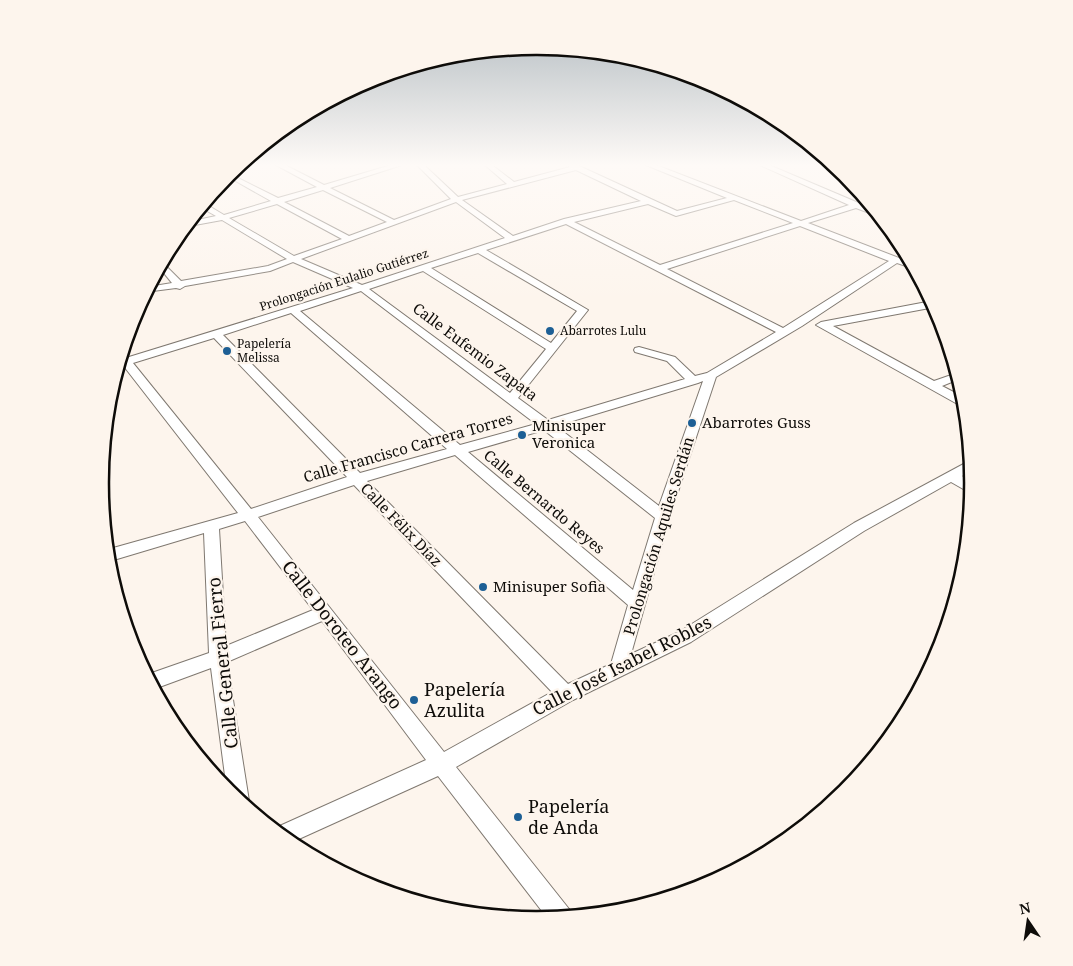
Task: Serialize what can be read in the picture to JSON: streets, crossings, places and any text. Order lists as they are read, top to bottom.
{
  "streets": {
    "street": [
      "Prolongación Eulalio Gutiérrez",
      "Calle Eufemio Zapata",
      "Calle Francisco Carrera Torres",
      "Calle Bernardo Reyes",
      "Calle Félix Díaz",
      "Prolongación Aquiles Serdán",
      "Calle Doroteo Arango",
      "Calle General Fierro",
      "Calle José Isabel Robles"
    ]
  },
  "crossings": [
    ["Prolongación Eulalio Gutiérrez", "Calle Eufemio Zapata"],
    ["Prolongación Eulalio Gutiérrez", "Calle Bernardo Reyes"],
    ["Prolongación Eulalio Gutiérrez", "Calle Félix Díaz"],
    ["Calle Eufemio Zapata", "Calle Francisco Carrera Torres"],
    ["Calle Eufemio Zapata", "Prolongación Aquiles Serdán"],
    ["Calle Francisco Carrera Torres", "Calle Bernardo Reyes"],
    ["Calle Francisco Carrera Torres", "Calle Félix Díaz"],
    ["Calle Francisco Carrera Torres", "Prolongación Aquiles Serdán"],
    ["Calle Francisco Carrera Torres", "Calle Doroteo Arango"],
    ["Calle Francisco Carrera Torres", "Calle General Fierro"],
    ["Calle Bernardo Reyes", "Prolongación Aquiles Serdán"],
    ["Calle Félix Díaz", "Calle José Isabel Robles"],
    ["Prolongación Aquiles Serdán", "Calle José Isabel Robles"],
    ["Calle Doroteo Arango", "Calle José Isabel Robles"]
  ],
  "places": [
    "Abarrotes Lulu",
    "Papelería Melissa",
    "Abarrotes Guss",
    "Minisuper Veronica",
    "Minisuper Sofia",
    "Papelería Azulita",
    "Papelería de Anda"
  ],
  "north": "top"
}
